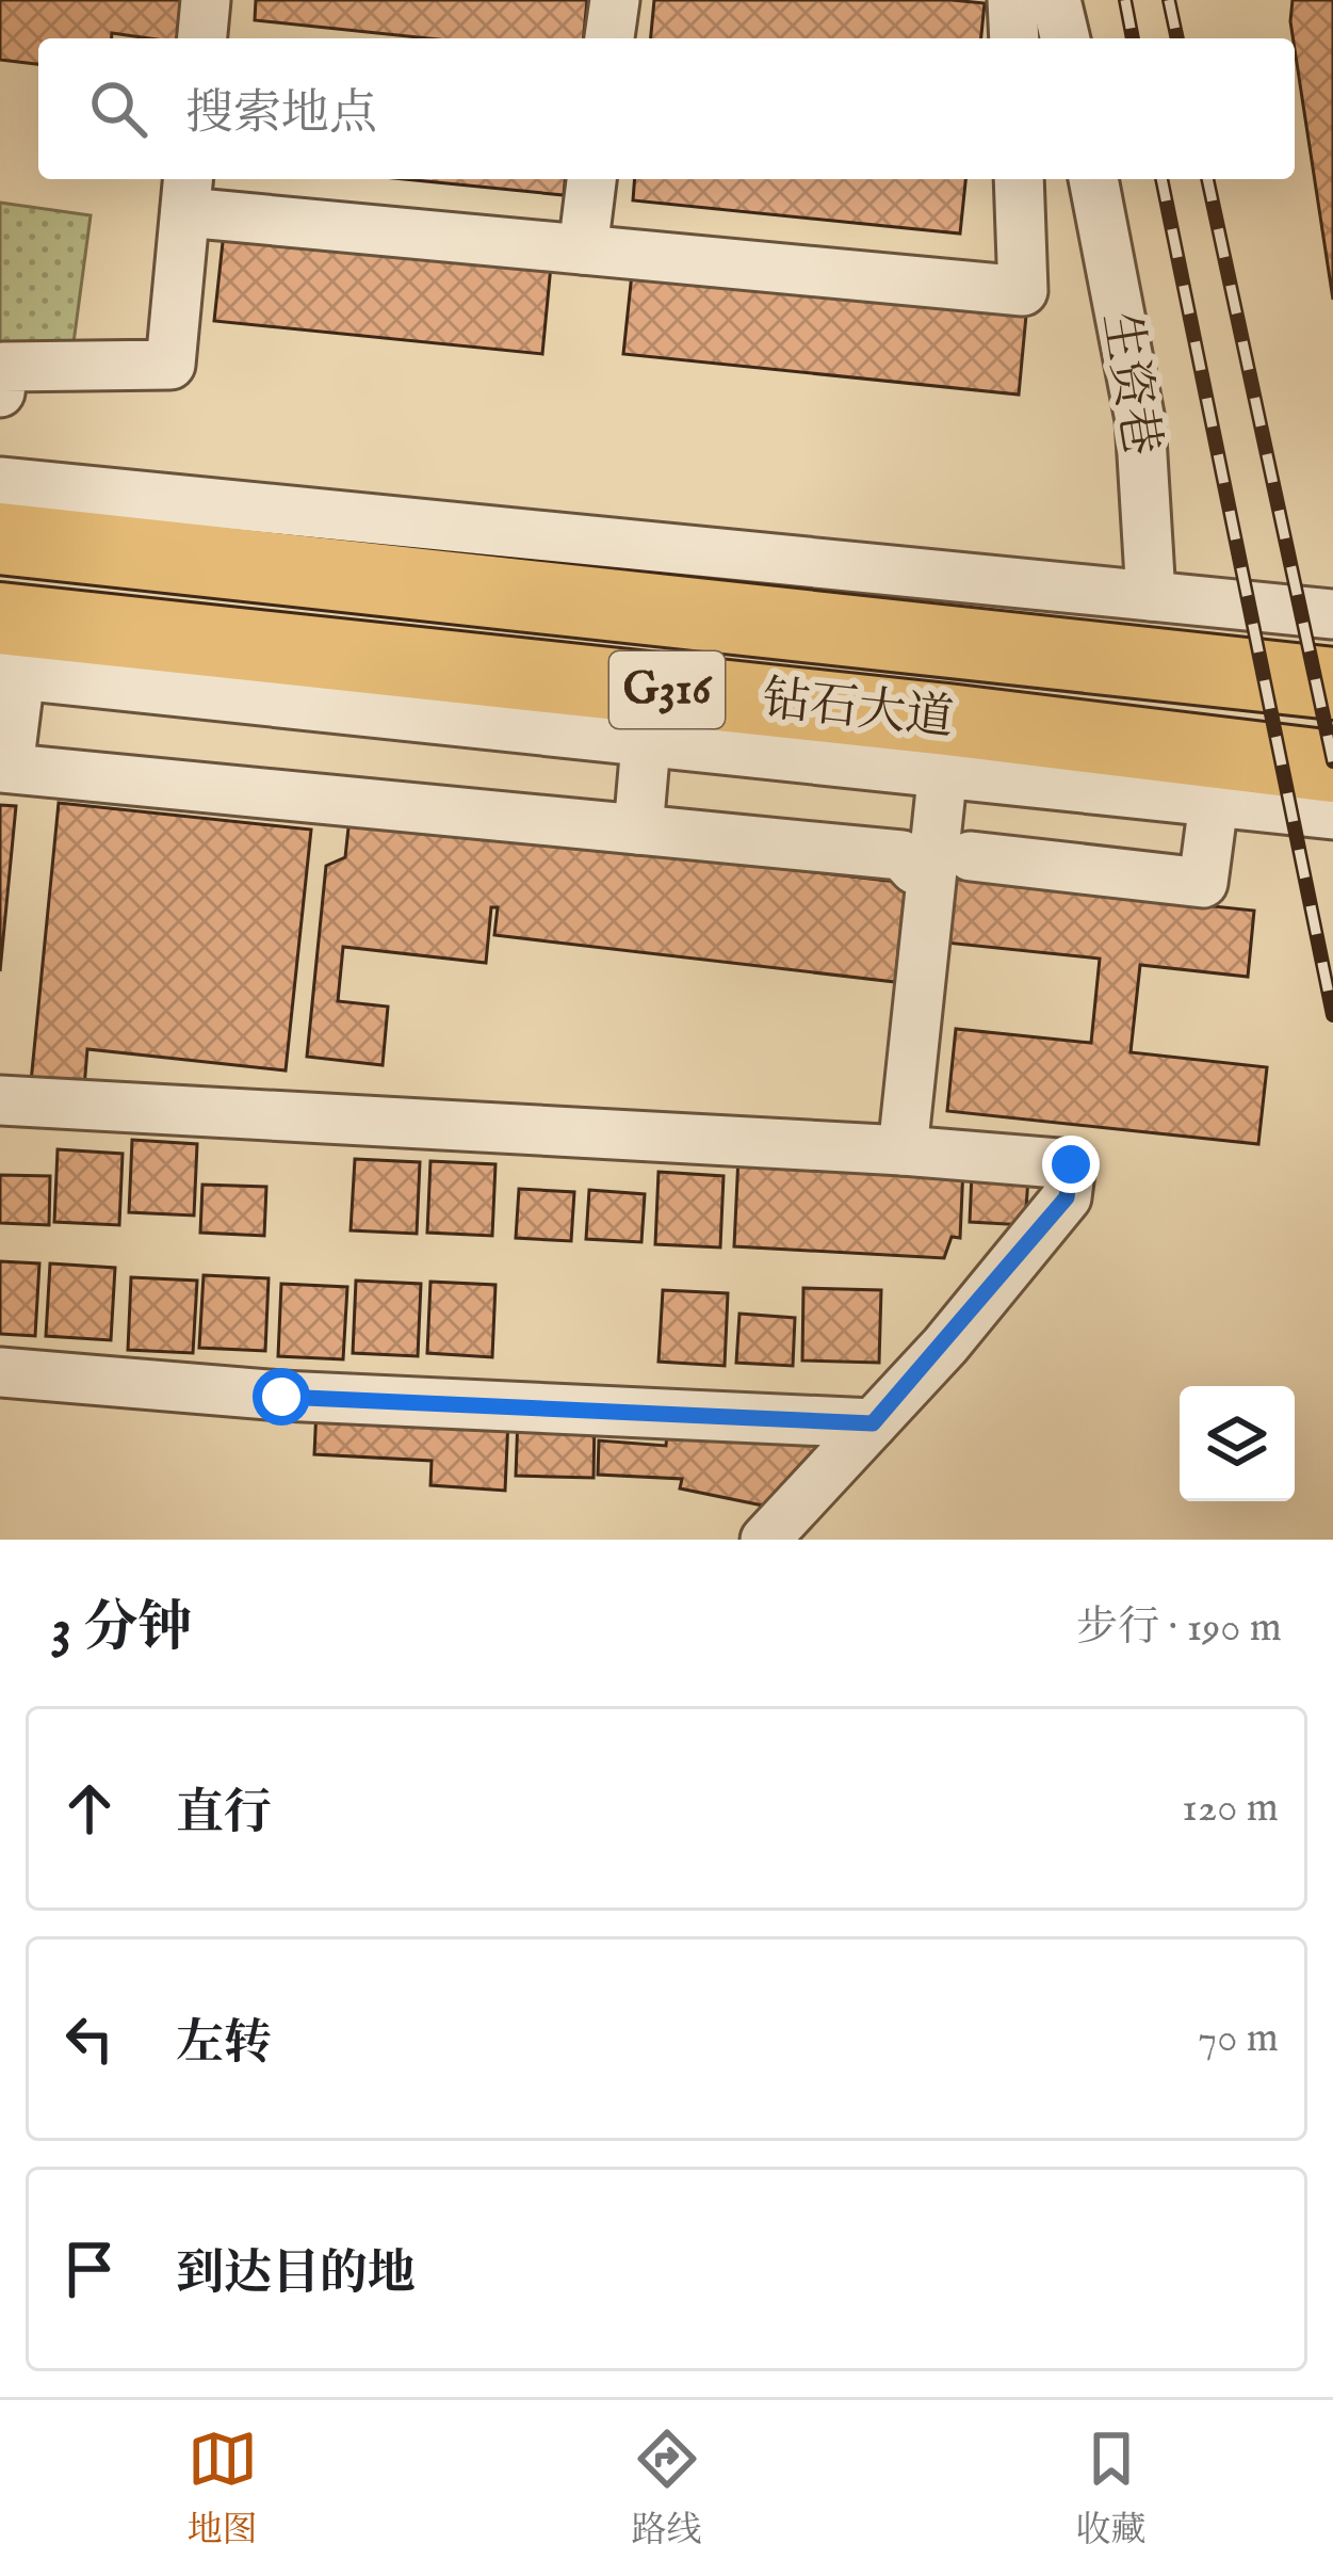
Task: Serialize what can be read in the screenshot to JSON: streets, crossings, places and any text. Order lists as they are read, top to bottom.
{
  "streets": {
    "highway": ["G316", "钻石大道"],
    "street": ["生资巷"]
  },
  "page": {
    "search": "搜索地点",
    "heading": ["3 分钟", "步行 · 190 m"],
    "list": [
      ["直行", "120 m"],
      ["左转", "70 m"],
      "到达目的地"
    ],
    "nav": ["地图", "路线", "收藏"]
  }
}
